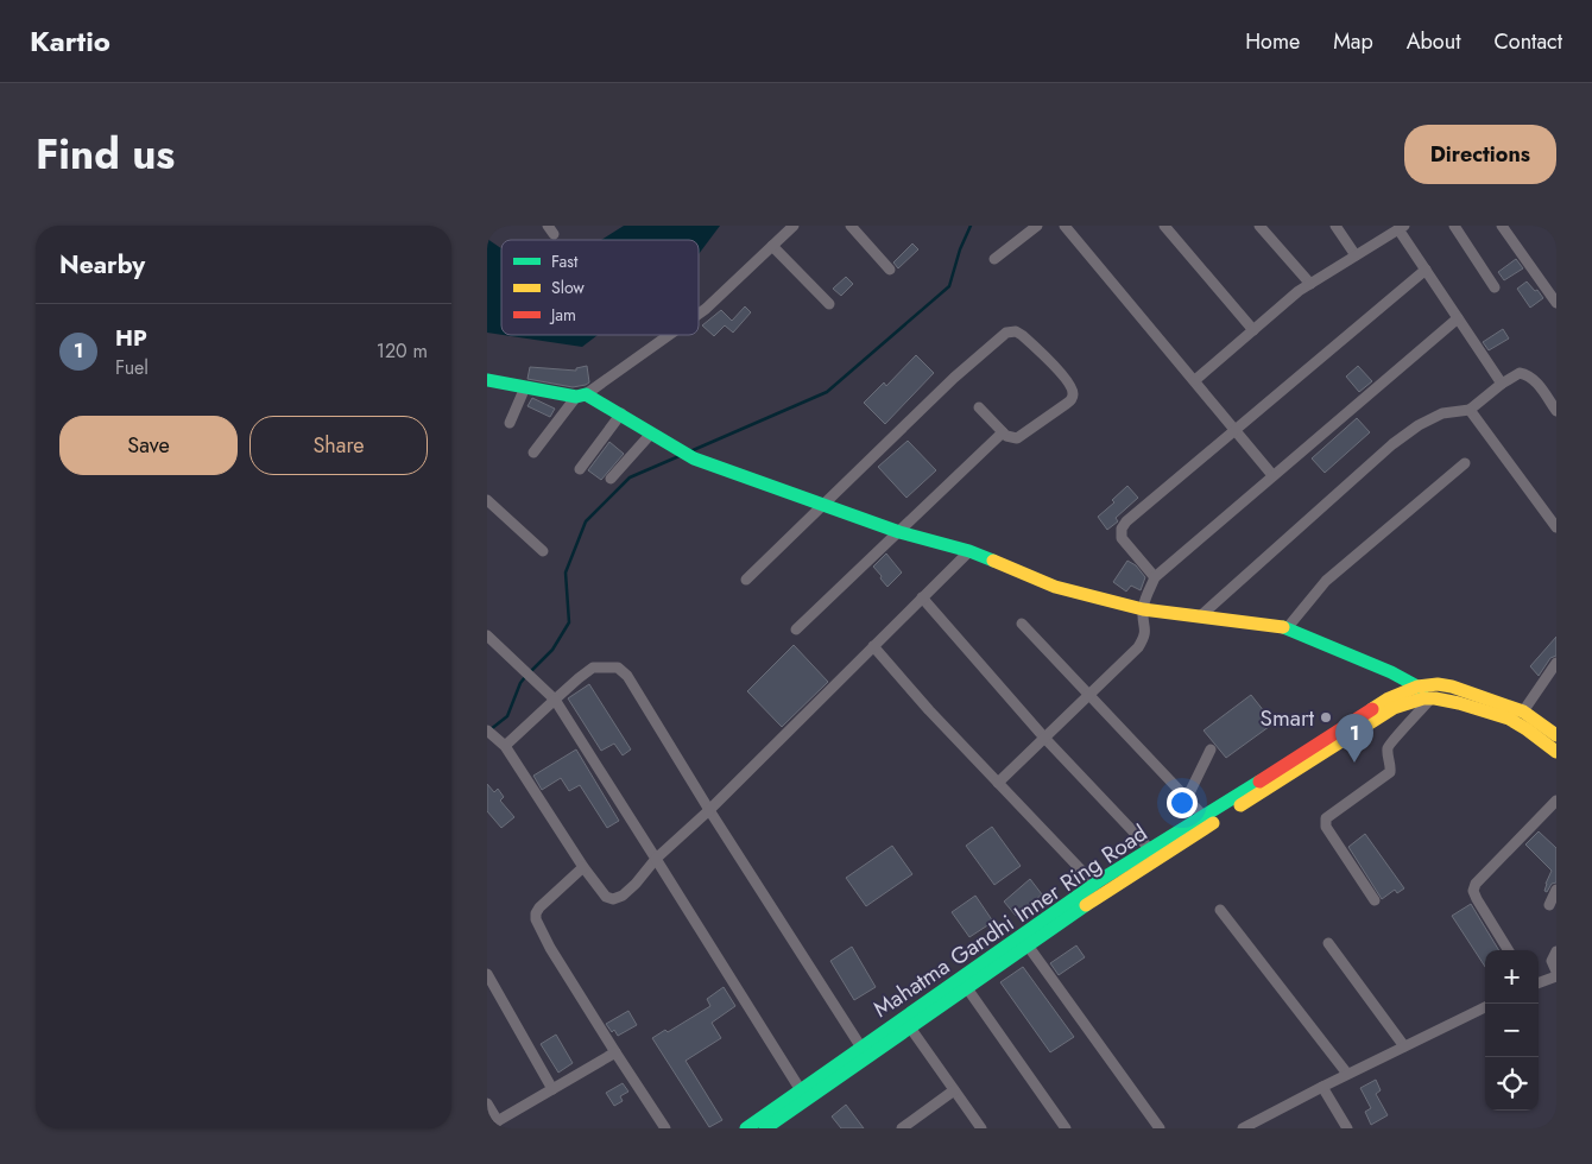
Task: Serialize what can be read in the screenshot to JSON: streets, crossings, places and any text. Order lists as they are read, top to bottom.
{
  "streets": {
    "main road": ["Mahatma Gandhi Inner Ring Road"]
  },
  "places": ["Smart"],
  "legend": ["Fast", "Slow", "Jam"],
  "page": {
    "header": "Kartio",
    "nav": [
      "Home",
      "Map",
      "About",
      "Contact"
    ],
    "title": "Find us",
    "buttons": [
      "Directions",
      ["Save", "Share"]
    ],
    "heading": "Nearby",
    "list": [
      {
        "mark": "1",
        "name": "HP",
        "note": "Fuel",
        "value": "120 m"
      }
    ],
    "pins": "1",
    "map_buttons": ["+", "−"]
  }
}
